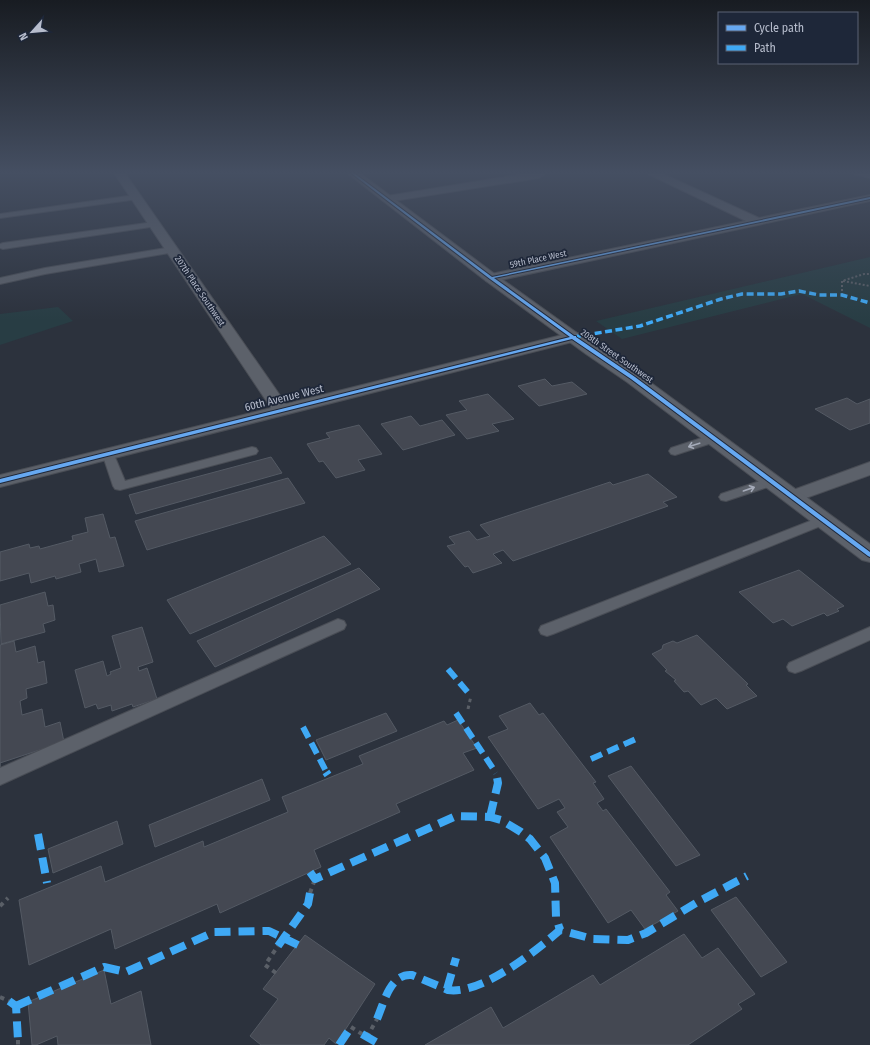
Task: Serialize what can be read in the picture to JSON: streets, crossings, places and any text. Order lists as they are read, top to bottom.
{
  "streets": {
    "street": [
      "59th Place West",
      "207th Place Southwest",
      "208th Street Southwest",
      "60th Avenue West"
    ]
  },
  "crossings": [
    ["59th Place West", "208th Street Southwest"],
    ["207th Place Southwest", "60th Avenue West"],
    ["208th Street Southwest", "60th Avenue West"]
  ],
  "legend": ["Cycle path", "Path"],
  "north": "bottom left"
}
